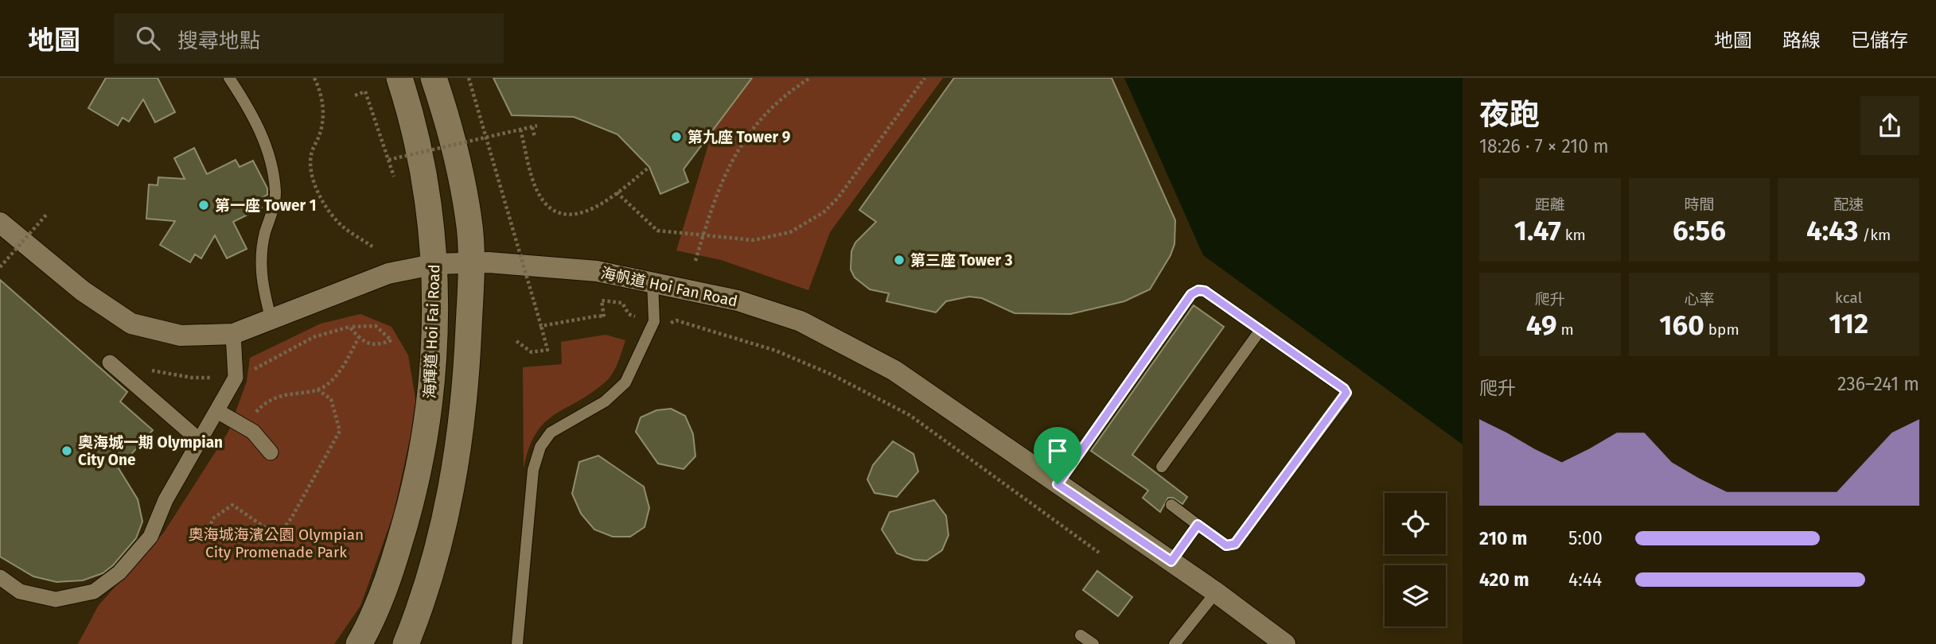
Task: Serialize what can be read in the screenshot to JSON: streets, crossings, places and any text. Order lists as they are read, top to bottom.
{
  "streets": {
    "street": ["海帆道 Hoi Fan Road", "海輝道 Hoi Fai Road"]
  },
  "crossings": [
    ["海帆道 Hoi Fan Road", "海輝道 Hoi Fai Road"]
  ],
  "parks": ["奧海城海濱公園 Olympian City Promenade Park"],
  "places": [
    "第九座 Tower 9",
    "第一座 Tower 1",
    "第三座 Tower 3",
    "奧海城一期 Olympian City One"
  ],
  "page": {
    "header": "地圖",
    "search": "搜尋地點",
    "nav": ["地圖", "路線", "已儲存"],
    "heading": ["夜跑", "18:26 · 7 × 210 m"],
    "stats": [
      ["距離", "1.47 km"],
      ["時間", "6:56"],
      ["配速", "4:43 /km"],
      ["爬升", "49 m"],
      ["心率", "160 bpm"],
      ["kcal", "112"]
    ],
    "chart": ["爬升", "236–241 m"],
    "list": [
      {
        "name": "210 m",
        "note": "5:00"
      },
      {
        "name": "420 m",
        "note": "4:44"
      }
    ]
  }
}
